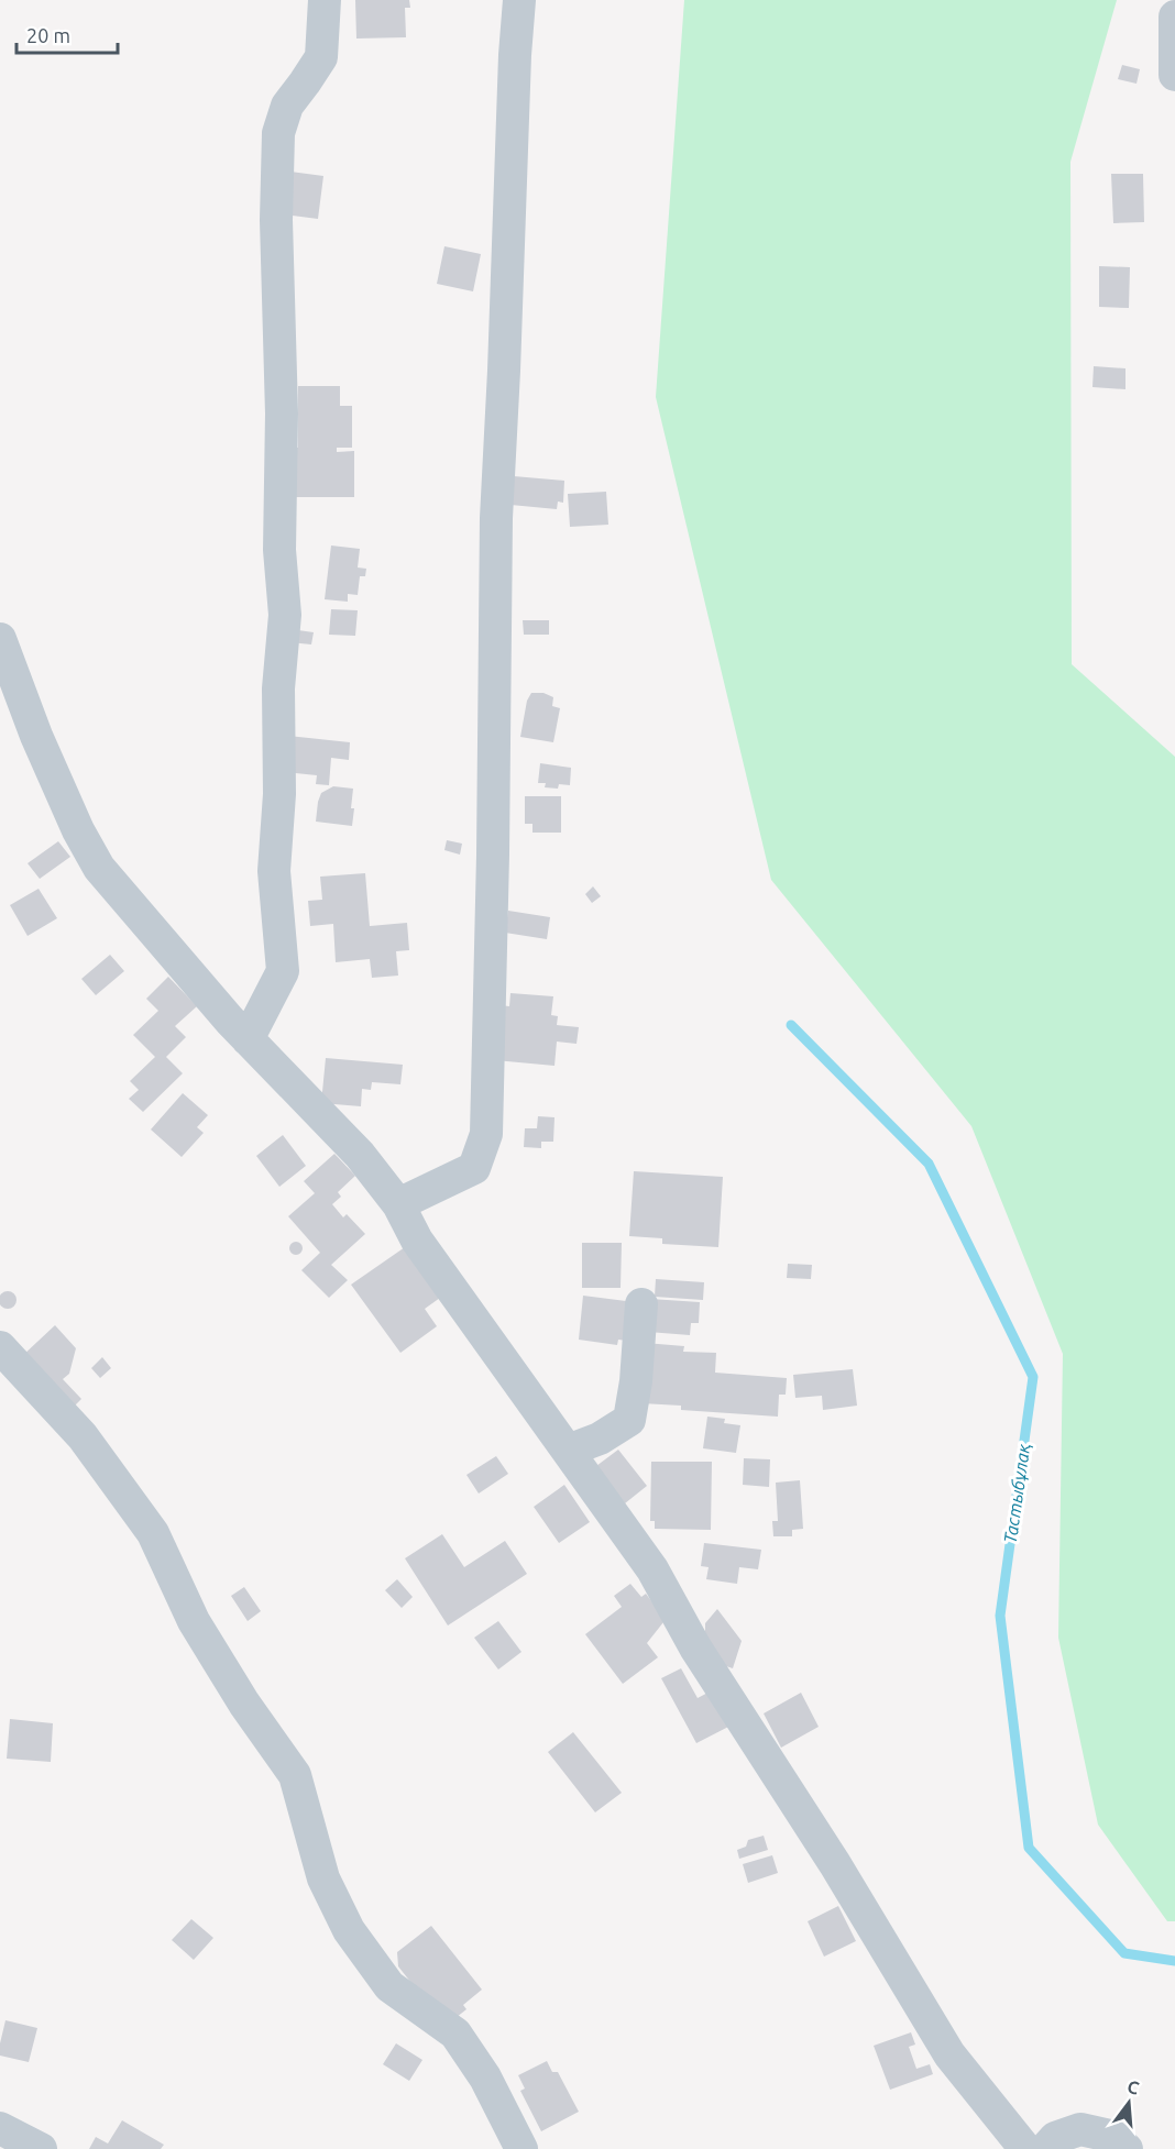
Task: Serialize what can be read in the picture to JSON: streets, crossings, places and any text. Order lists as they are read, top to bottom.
{
  "water": ["Тастыбұлақ"],
  "scale_bar": "20 m",
  "north": "top"
}
